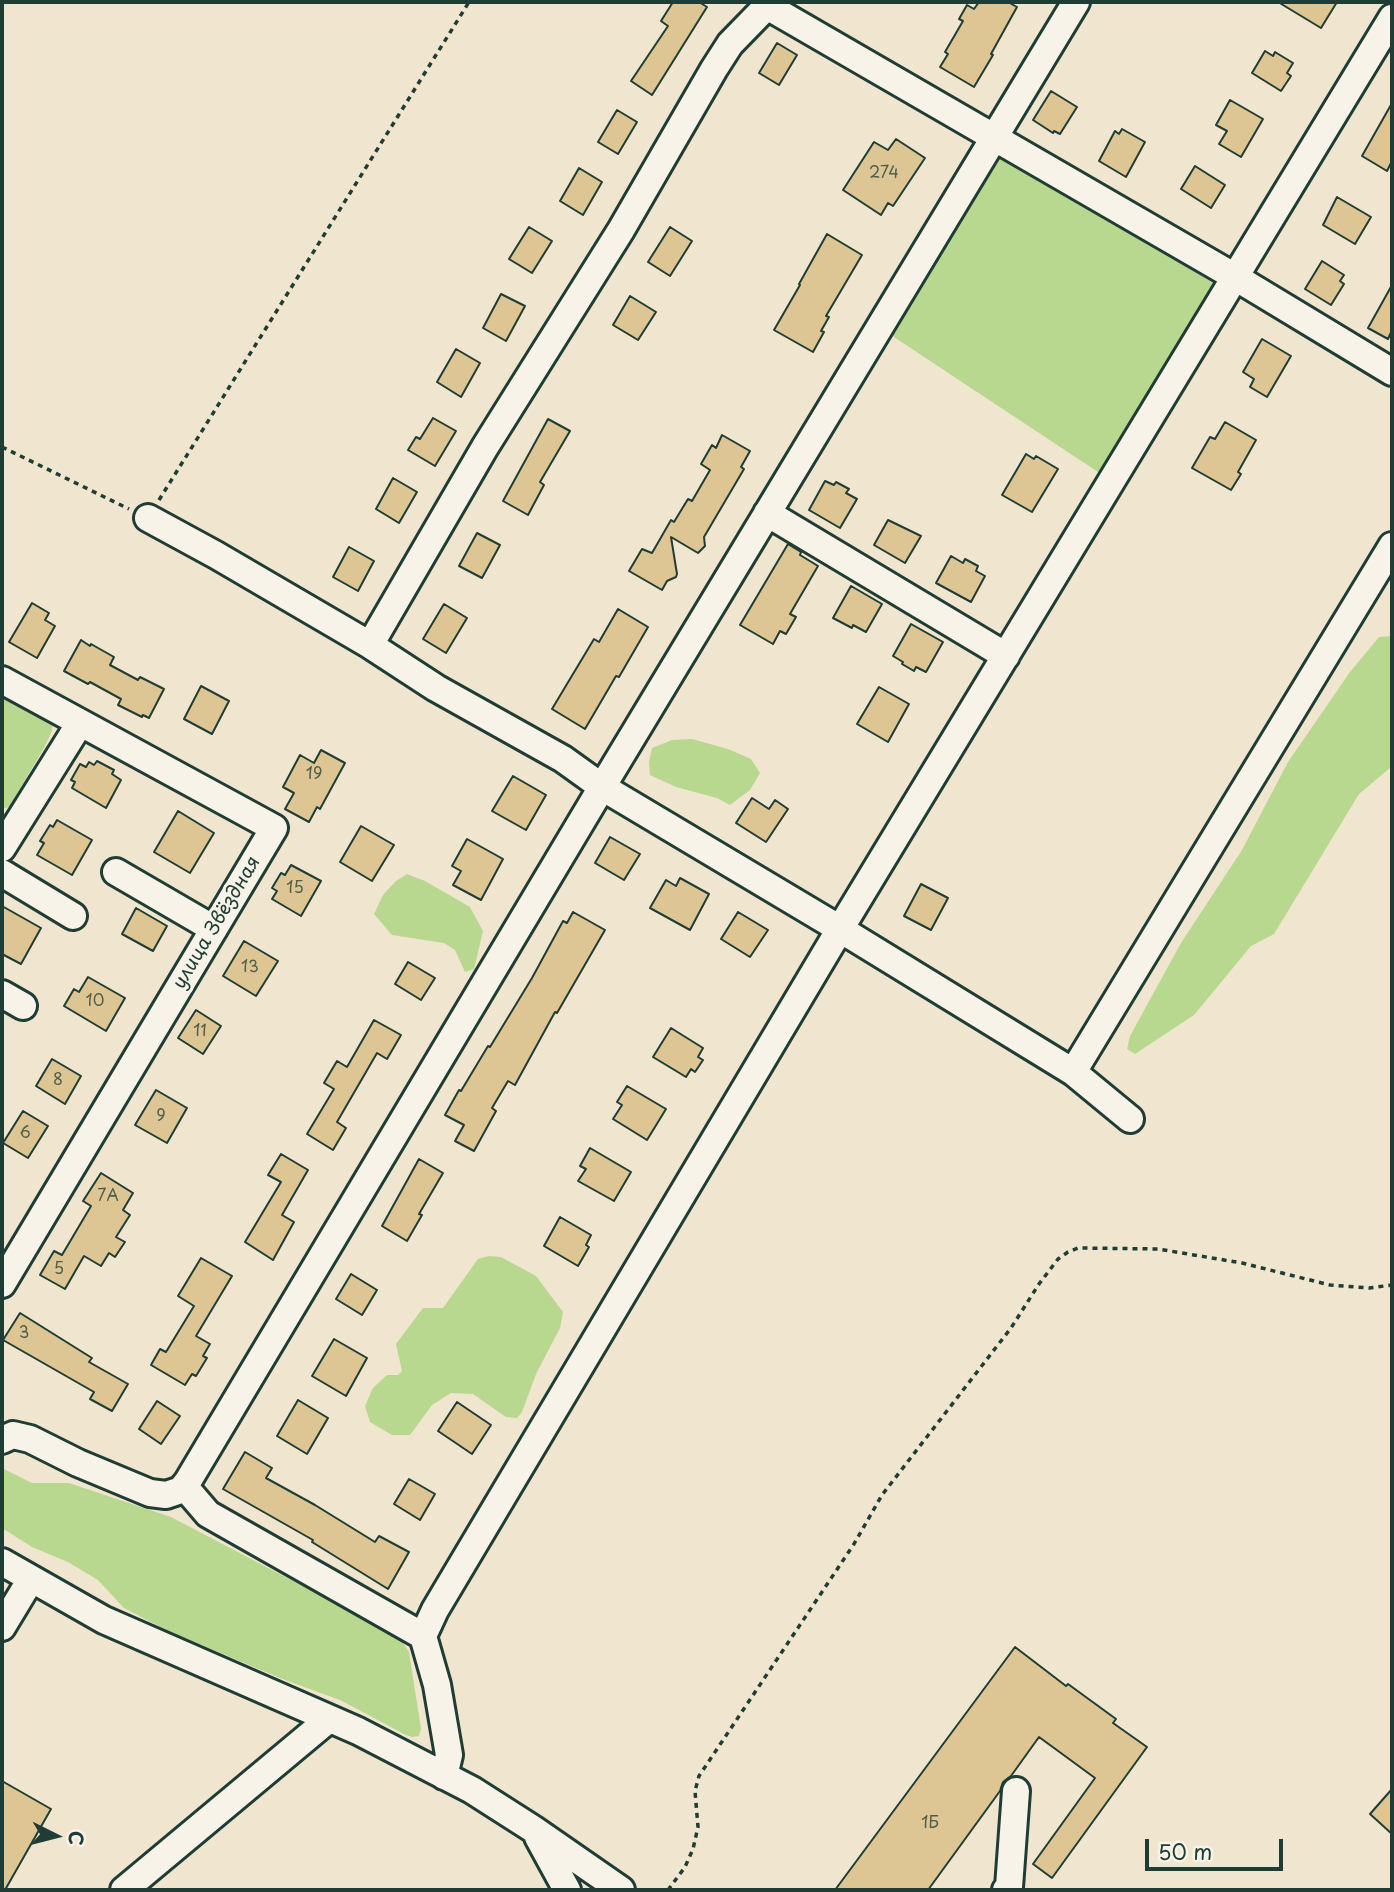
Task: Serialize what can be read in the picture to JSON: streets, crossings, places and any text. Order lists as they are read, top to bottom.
{
  "streets": {
    "street": ["улица Звёздная"]
  },
  "house_numbers": [
    "274",
    "19",
    "15",
    "13",
    "10",
    "11",
    "8",
    "9",
    "6",
    "7А",
    "5",
    "3",
    "1Б"
  ],
  "scale_bar": "50 m",
  "north": "right"
}
